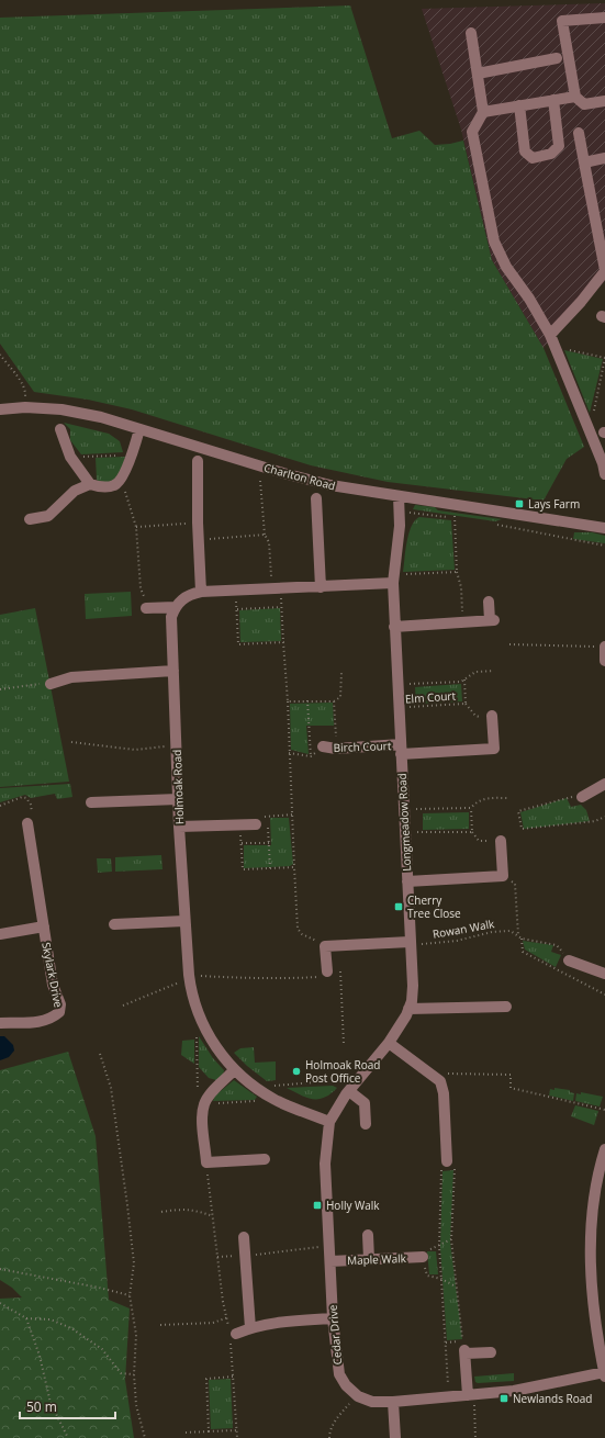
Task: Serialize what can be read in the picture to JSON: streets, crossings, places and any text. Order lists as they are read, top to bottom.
{
  "streets": {
    "street": [
      "Charlton Road",
      "Birch Court",
      "Holmoak Road",
      "Longmeadow Road",
      "Skylark Drive",
      "Maple Walk",
      "Cedar Drive"
    ],
    "path": ["Elm Court", "Rowan Walk"]
  },
  "crossings": [
    ["Charlton Road", "Longmeadow Road"],
    ["Elm Court", "Longmeadow Road"],
    ["Birch Court", "Longmeadow Road"],
    ["Holmoak Road", "Longmeadow Road"],
    ["Holmoak Road", "Cedar Drive"],
    ["Longmeadow Road", "Rowan Walk"],
    ["Longmeadow Road", "Cedar Drive"],
    ["Maple Walk", "Cedar Drive"]
  ],
  "places": {
    "transit": [
      "Lays Farm",
      "Cherry Tree Close",
      "Holly Walk",
      "Newlands Road"
    ],
    "other": ["Holmoak Road Post Office"]
  },
  "scale_bar": "50 m"
}
